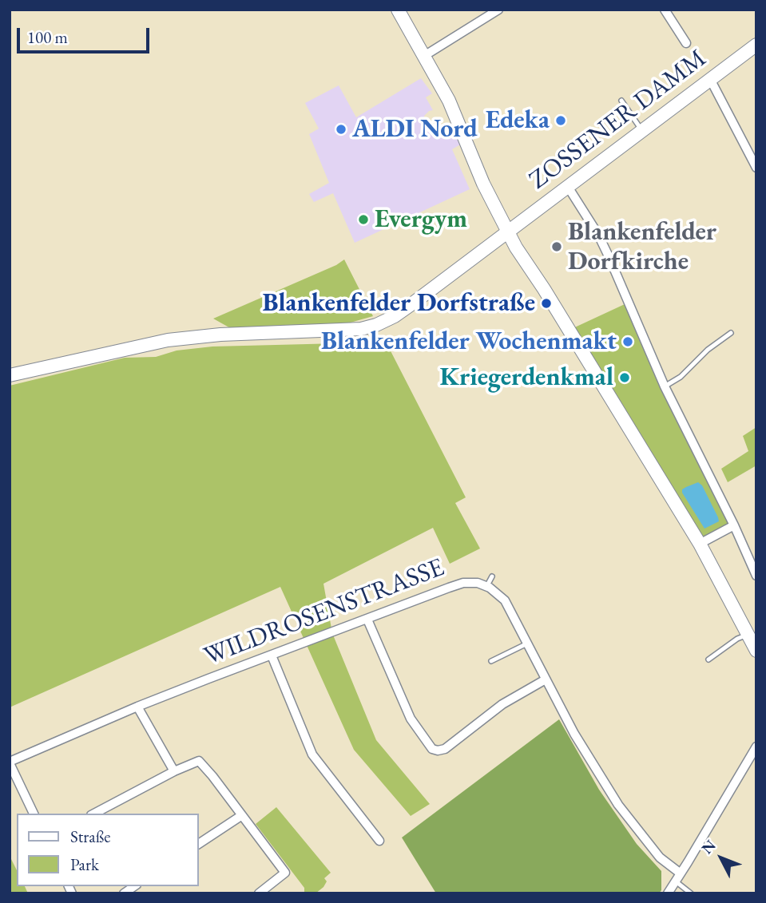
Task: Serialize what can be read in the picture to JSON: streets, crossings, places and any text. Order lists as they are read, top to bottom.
{
  "streets": {
    "main road": ["ZOSSENER DAMM"],
    "street": ["WILDROSENSTRASSE"]
  },
  "places": [
    "Edeka",
    "ALDI Nord",
    "Evergym",
    "Blankenfelder Dorfkirche",
    "Blankenfelder Dorfstraße",
    "Blankenfelder Wochenmakt",
    "Kriegerdenkmal"
  ],
  "legend": ["Straße", "Park"],
  "scale_bar": "100 m",
  "north": "top left"
}
